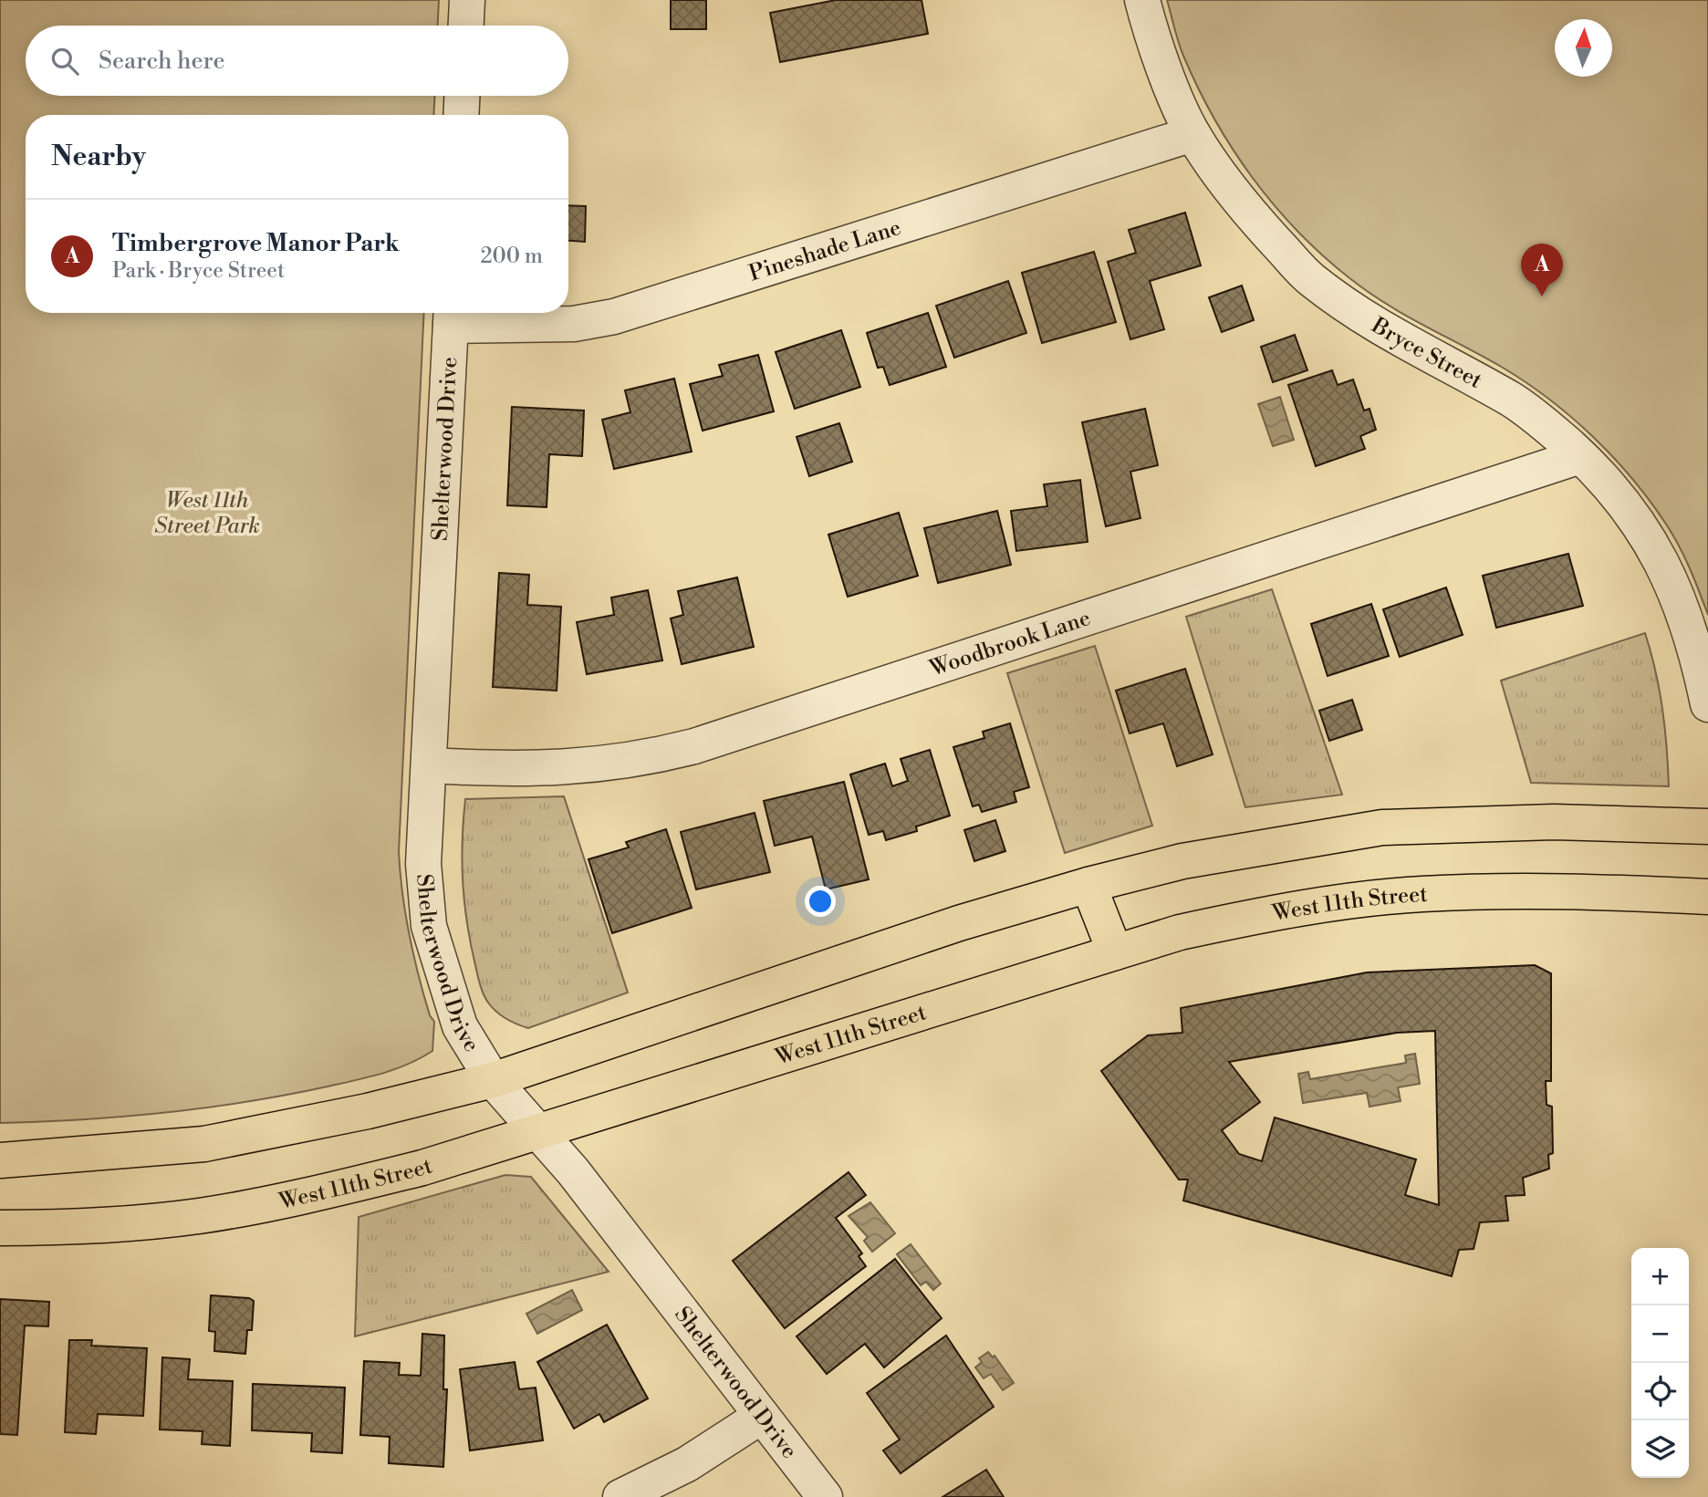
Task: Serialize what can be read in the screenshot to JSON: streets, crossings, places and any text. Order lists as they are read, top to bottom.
{
  "streets": {
    "main road": ["West 11th Street"],
    "street": [
      "Pineshade Lane",
      "Bryce Street",
      "Shelterwood Drive",
      "Woodbrook Lane"
    ]
  },
  "crossings": [
    ["Pineshade Lane", "Bryce Street"],
    ["Pineshade Lane", "Shelterwood Drive"],
    ["Bryce Street", "Woodbrook Lane"],
    ["Shelterwood Drive", "Woodbrook Lane"],
    ["Shelterwood Drive", "West 11th Street"]
  ],
  "parks": ["West 11th Street Park"],
  "north": "top",
  "page": {
    "search": "Search here",
    "heading": "Nearby",
    "list": [
      {
        "mark": "A",
        "name": "Timbergrove Manor Park",
        "note": "Park · Bryce Street",
        "value": "200 m"
      }
    ],
    "pins": "A",
    "map_buttons": ["+", "−"]
  }
}
